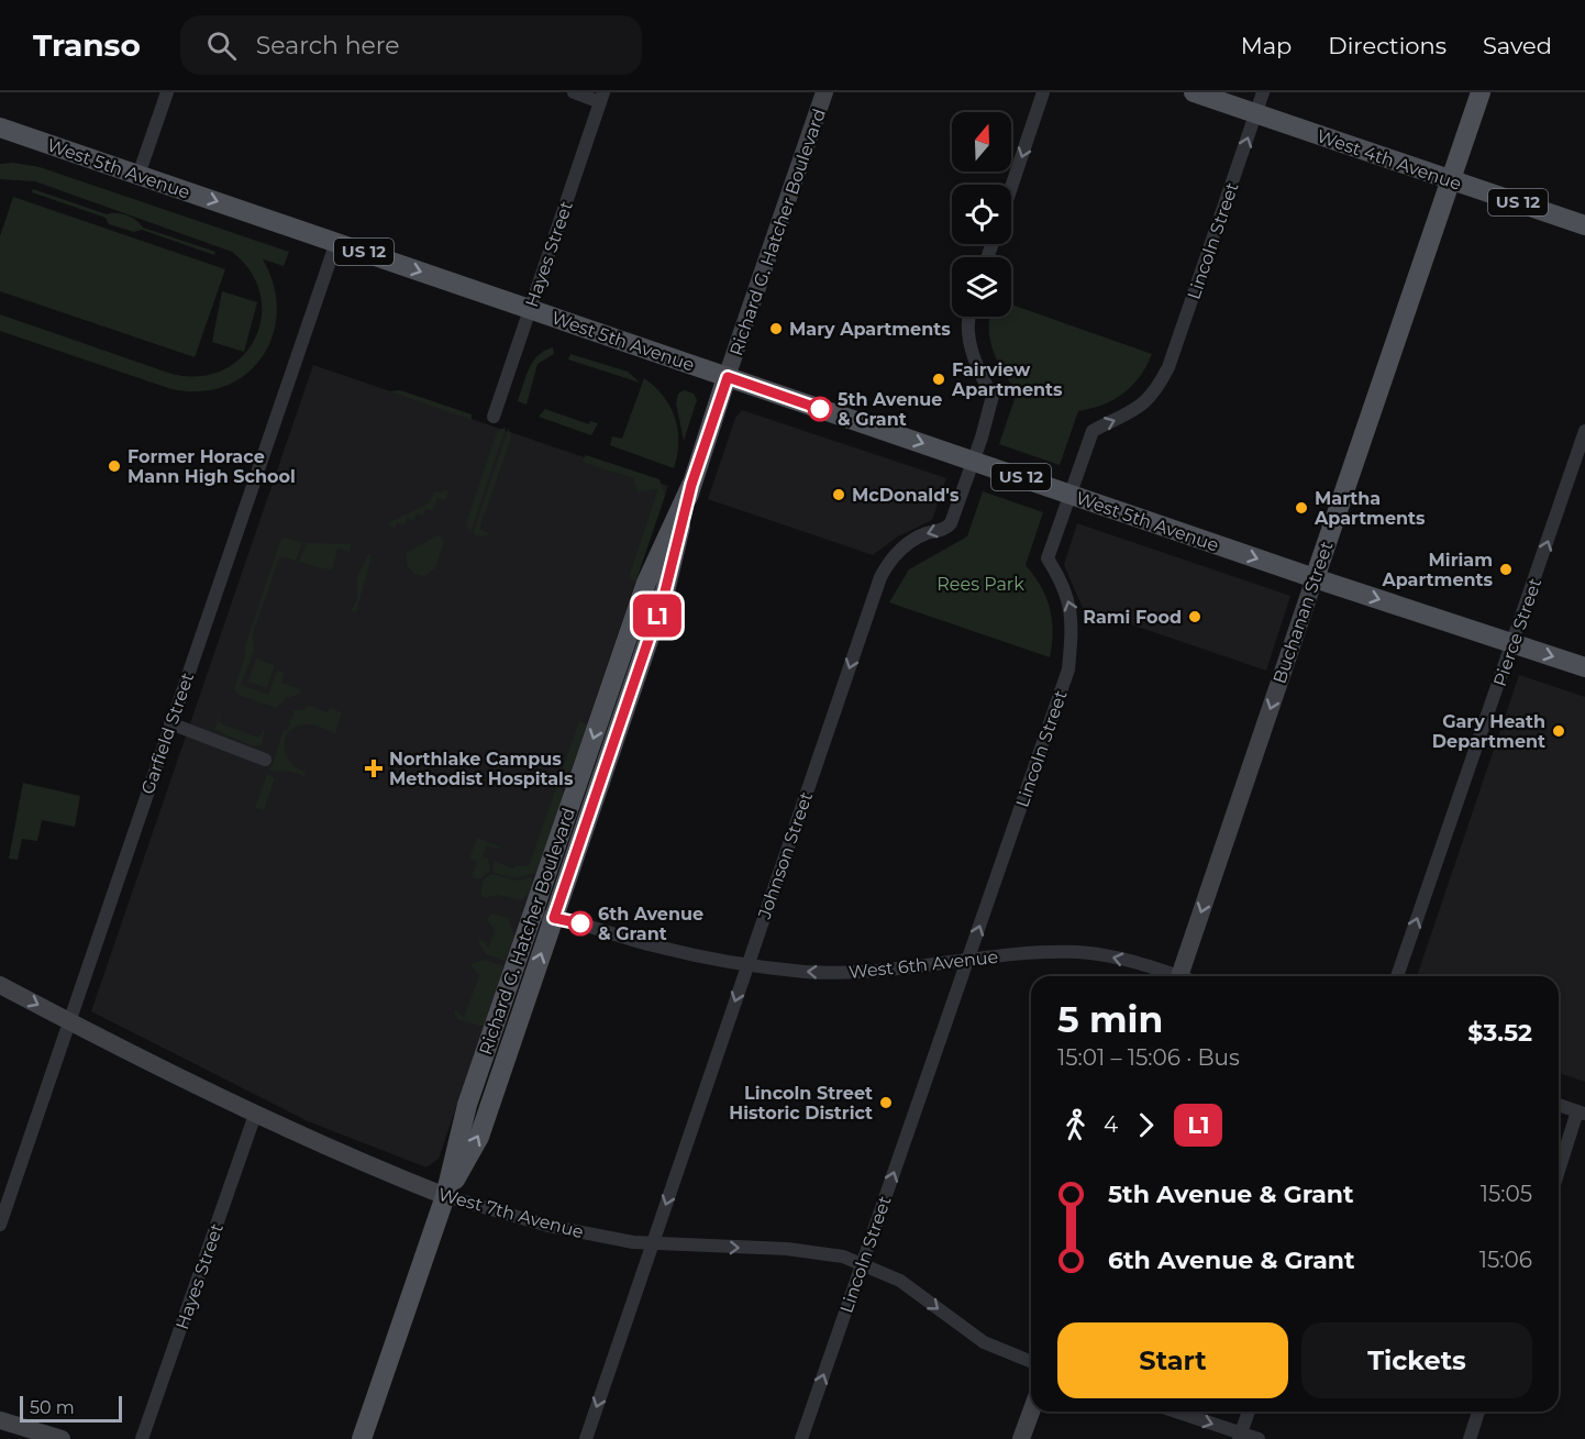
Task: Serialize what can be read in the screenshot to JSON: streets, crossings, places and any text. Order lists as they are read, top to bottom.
{
  "streets": {
    "main road": [
      "West 4th Avenue",
      "West 5th Avenue",
      "US 12",
      "Richard G. Hatcher Boulevard",
      "Buchanan Street"
    ],
    "street": [
      "Lincoln Street",
      "Hayes Street",
      "Pierce Street",
      "Garfield Street",
      "Johnson Street",
      "West 6th Avenue",
      "West 7th Avenue"
    ]
  },
  "crossings": [
    ["West 4th Avenue", "Lincoln Street"],
    ["West 4th Avenue", "Buchanan Street"],
    ["West 5th Avenue", "Richard G. Hatcher Boulevard"],
    ["West 5th Avenue", "Lincoln Street"],
    ["West 5th Avenue", "Hayes Street"],
    ["West 5th Avenue", "Buchanan Street"],
    ["West 5th Avenue", "Pierce Street"],
    ["West 5th Avenue", "Garfield Street"],
    ["West 5th Avenue", "Johnson Street"],
    ["Richard G. Hatcher Boulevard", "West 6th Avenue"],
    ["Richard G. Hatcher Boulevard", "West 7th Avenue"],
    ["Lincoln Street", "West 6th Avenue"],
    ["Lincoln Street", "West 7th Avenue"],
    ["Hayes Street", "West 7th Avenue"],
    ["Garfield Street", "West 7th Avenue"],
    ["Johnson Street", "West 6th Avenue"],
    ["Johnson Street", "West 7th Avenue"]
  ],
  "one_way": [
    "West 5th Avenue",
    "Lincoln Street",
    "Buchanan Street",
    "Pierce Street",
    "Johnson Street",
    "West 6th Avenue",
    "West 7th Avenue"
  ],
  "parks": ["Rees Park"],
  "places": {
    "other": [
      "Mary Apartments",
      "Fairview Apartments",
      "5th Avenue & Grant",
      "Former Horace Mann High School",
      "McDonald's",
      "Martha Apartments",
      "Miriam Apartments",
      "Rami Food",
      "Gary Heath Department",
      "6th Avenue & Grant",
      "Lincoln Street Historic District"
    ],
    "health": ["Northlake Campus Methodist Hospitals"]
  },
  "lines": ["bus line L1"],
  "scale_bar": "50 m",
  "north": "top",
  "page": {
    "header": "Transo",
    "search": "Search here",
    "nav": ["Map", "Directions", "Saved"],
    "on_map": "L1",
    "heading": ["5 min", "15:01 – 15:06 · Bus", "$3.52"],
    "legs": ["4", "L1"],
    "list": [
      {
        "name": "5th Avenue & Grant",
        "value": "15:05"
      },
      {
        "name": "6th Avenue & Grant",
        "value": "15:06"
      }
    ],
    "buttons": ["Start", "Tickets"],
    "scale": "50 m"
  }
}
